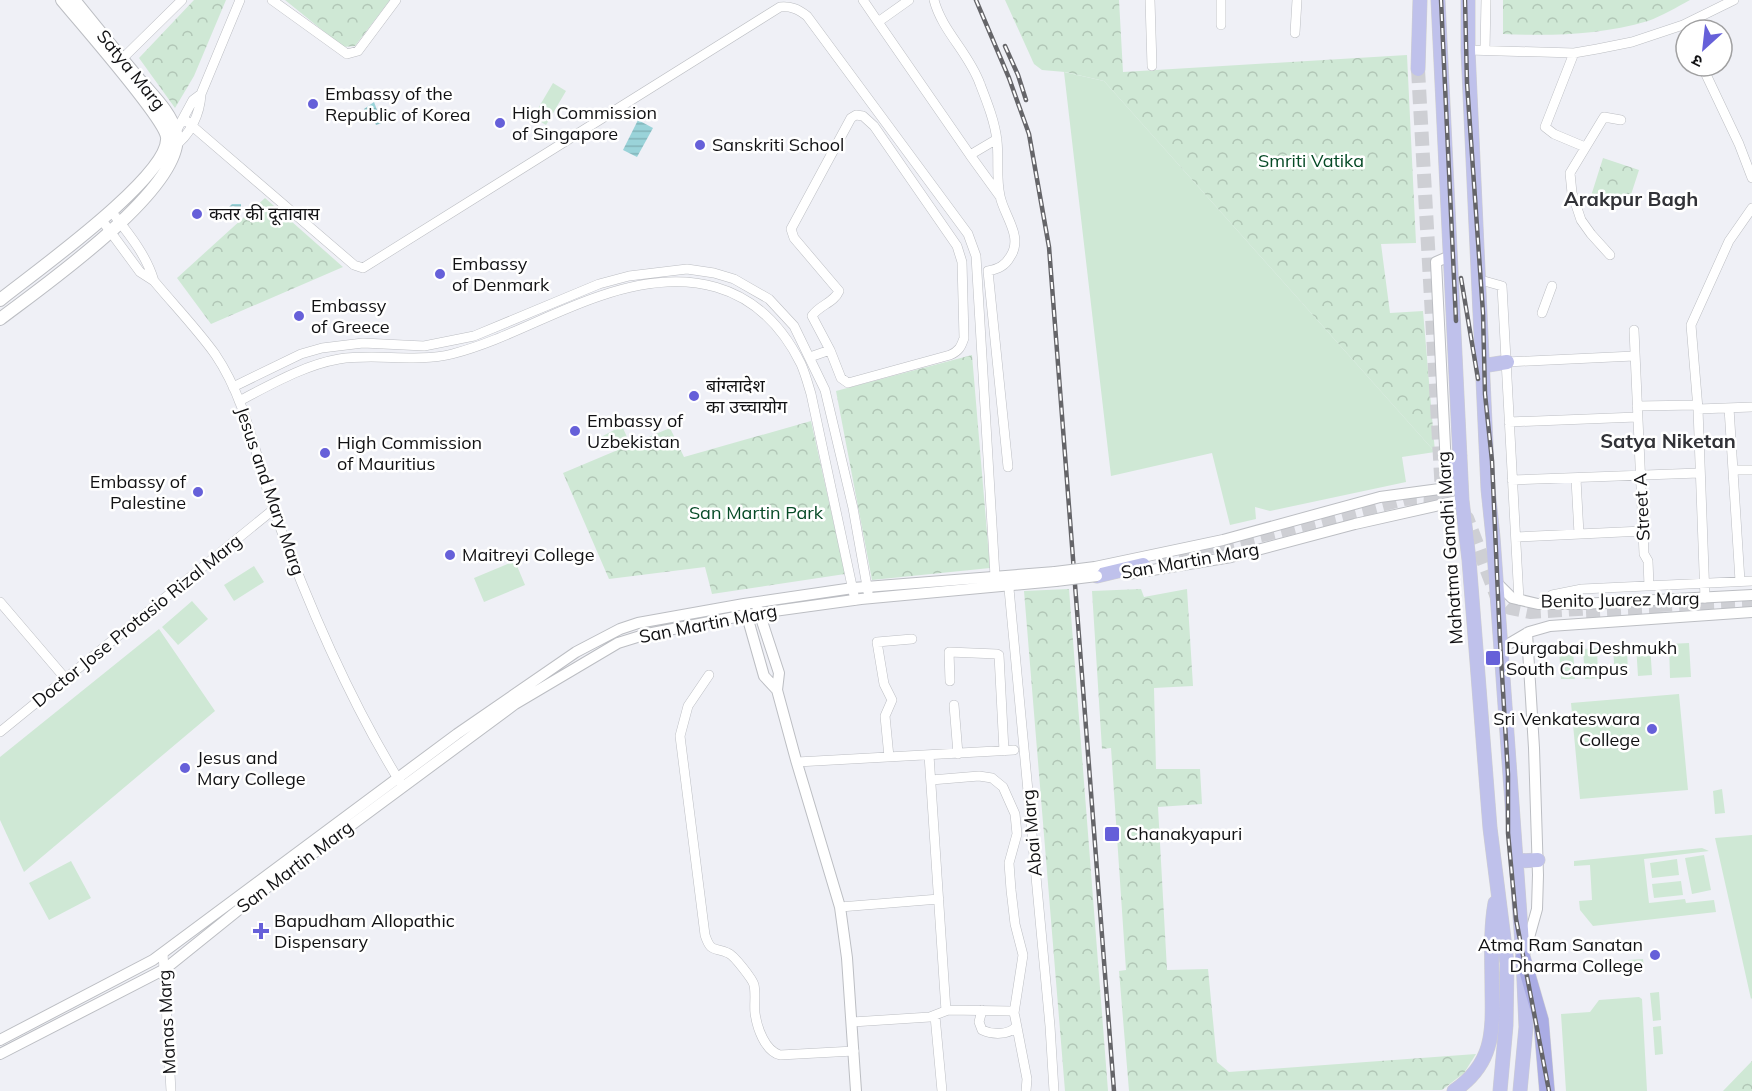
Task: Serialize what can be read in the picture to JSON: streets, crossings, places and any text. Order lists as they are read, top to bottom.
{
  "streets": {
    "main road": ["Satya Marg", "Mahatma Gandhi Marg"],
    "street": [
      "Jesus and Mary Marg",
      "Street A",
      "San Martin Marg",
      "Benito Juarez Marg",
      "Doctor Jose Protasio Rizal Marg",
      "Abai Marg",
      "Manas Marg"
    ]
  },
  "crossings": [
    ["Jesus and Mary Marg", "San Martin Marg"],
    ["Jesus and Mary Marg", "Doctor Jose Protasio Rizal Marg"],
    ["Mahatma Gandhi Marg", "San Martin Marg"],
    ["San Martin Marg", "Abai Marg"],
    ["San Martin Marg", "Manas Marg"]
  ],
  "districts": ["Arakpur Bagh", "Satya Niketan"],
  "parks": ["Smriti Vatika", "San Martin Park"],
  "places": {
    "other": [
      "Embassy of the Republic of Korea",
      "High Commission of Singapore",
      "Sanskriti School",
      "कतर की दूतावास",
      "Embassy of Denmark",
      "Embassy of Greece",
      "बांग्लादेश का उच्चायोग",
      "Embassy of Uzbekistan",
      "High Commission of Mauritius",
      "Embassy of Palestine",
      "Maitreyi College",
      "Sri Venkateswara College",
      "Jesus and Mary College",
      "Atma Ram Sanatan Dharma College"
    ],
    "transit": ["Durgabai Deshmukh South Campus", "Chanakyapuri"],
    "health": ["Bapudham Allopathic Dispensary"]
  },
  "north": "bottom left"
}
